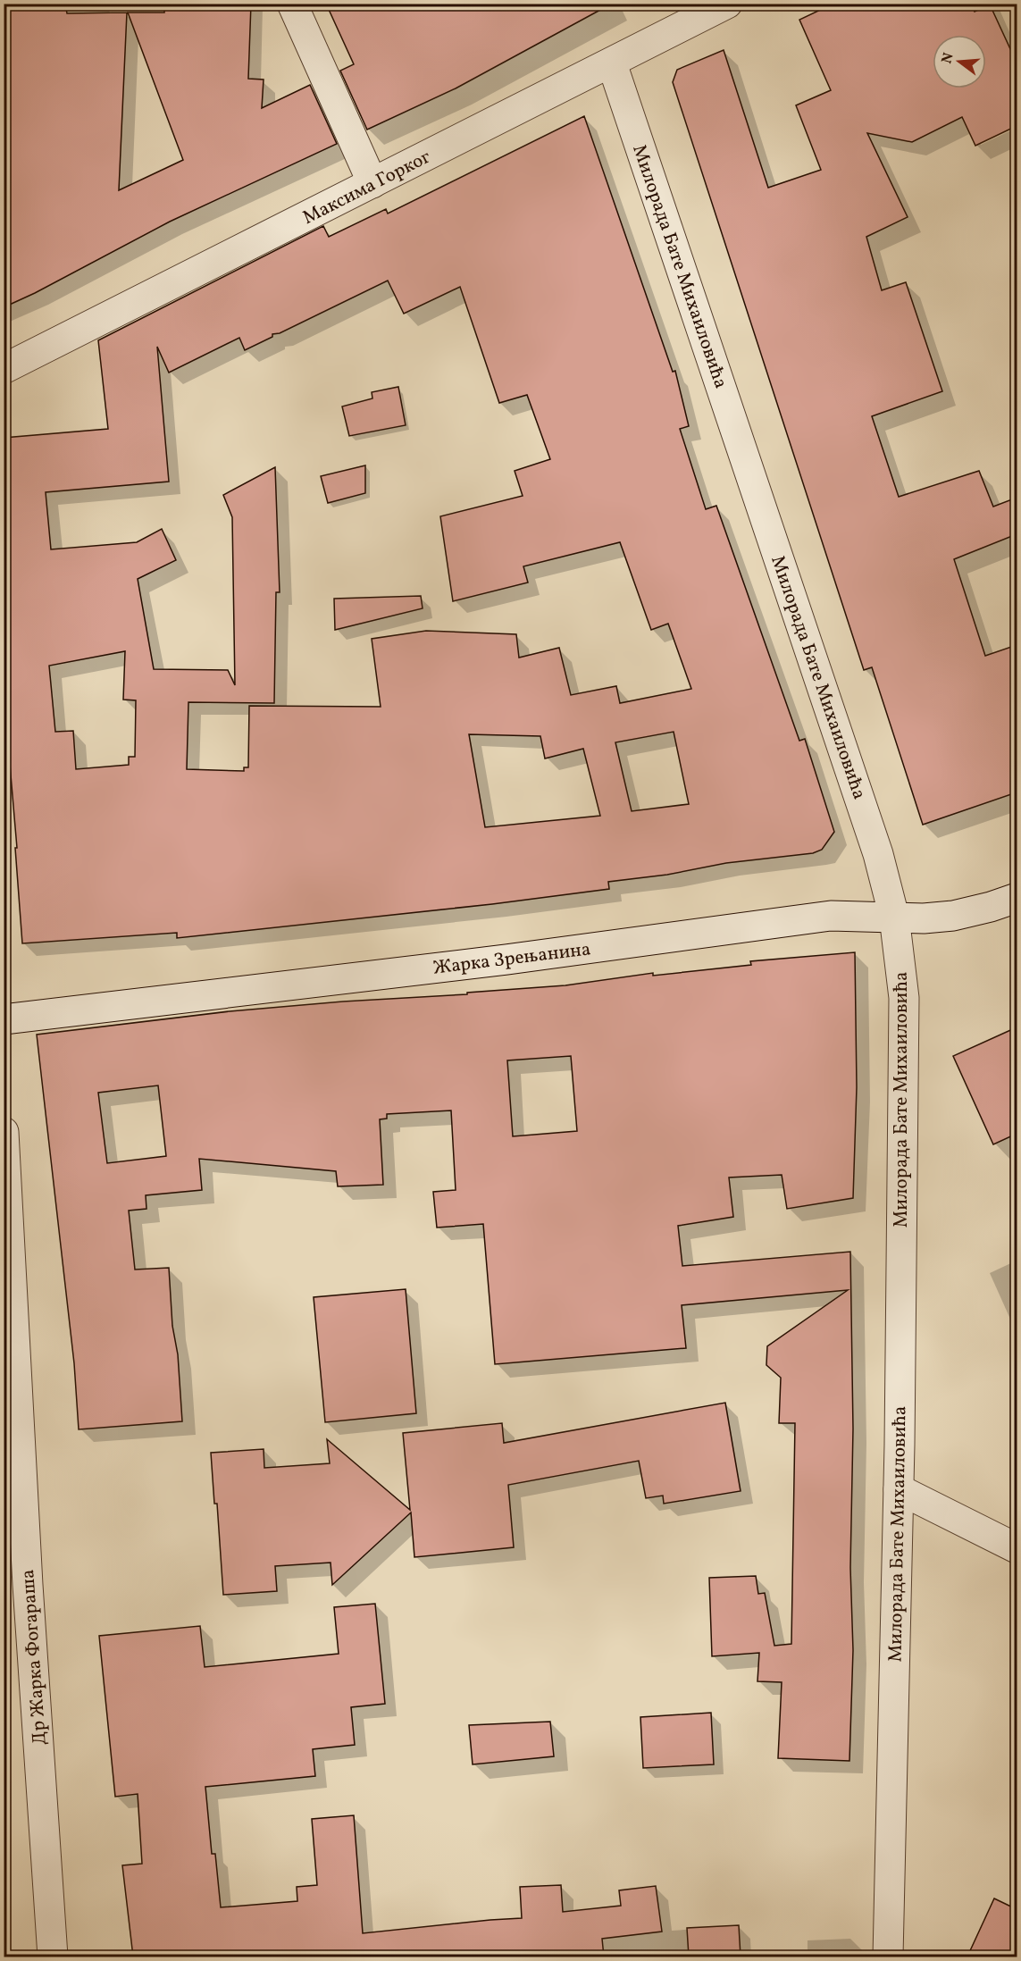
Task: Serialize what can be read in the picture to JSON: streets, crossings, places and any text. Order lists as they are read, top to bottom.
{
  "streets": {
    "street": [
      "Максима Горког",
      "Милорада Бате Михаиловића",
      "Жарка Зрењанина",
      "Др Жарка Фогараша"
    ]
  },
  "crossings": [
    ["Максима Горког", "Милорада Бате Михаиловића"],
    ["Милорада Бате Михаиловића", "Жарка Зрењанина"]
  ],
  "north": "left"
}
